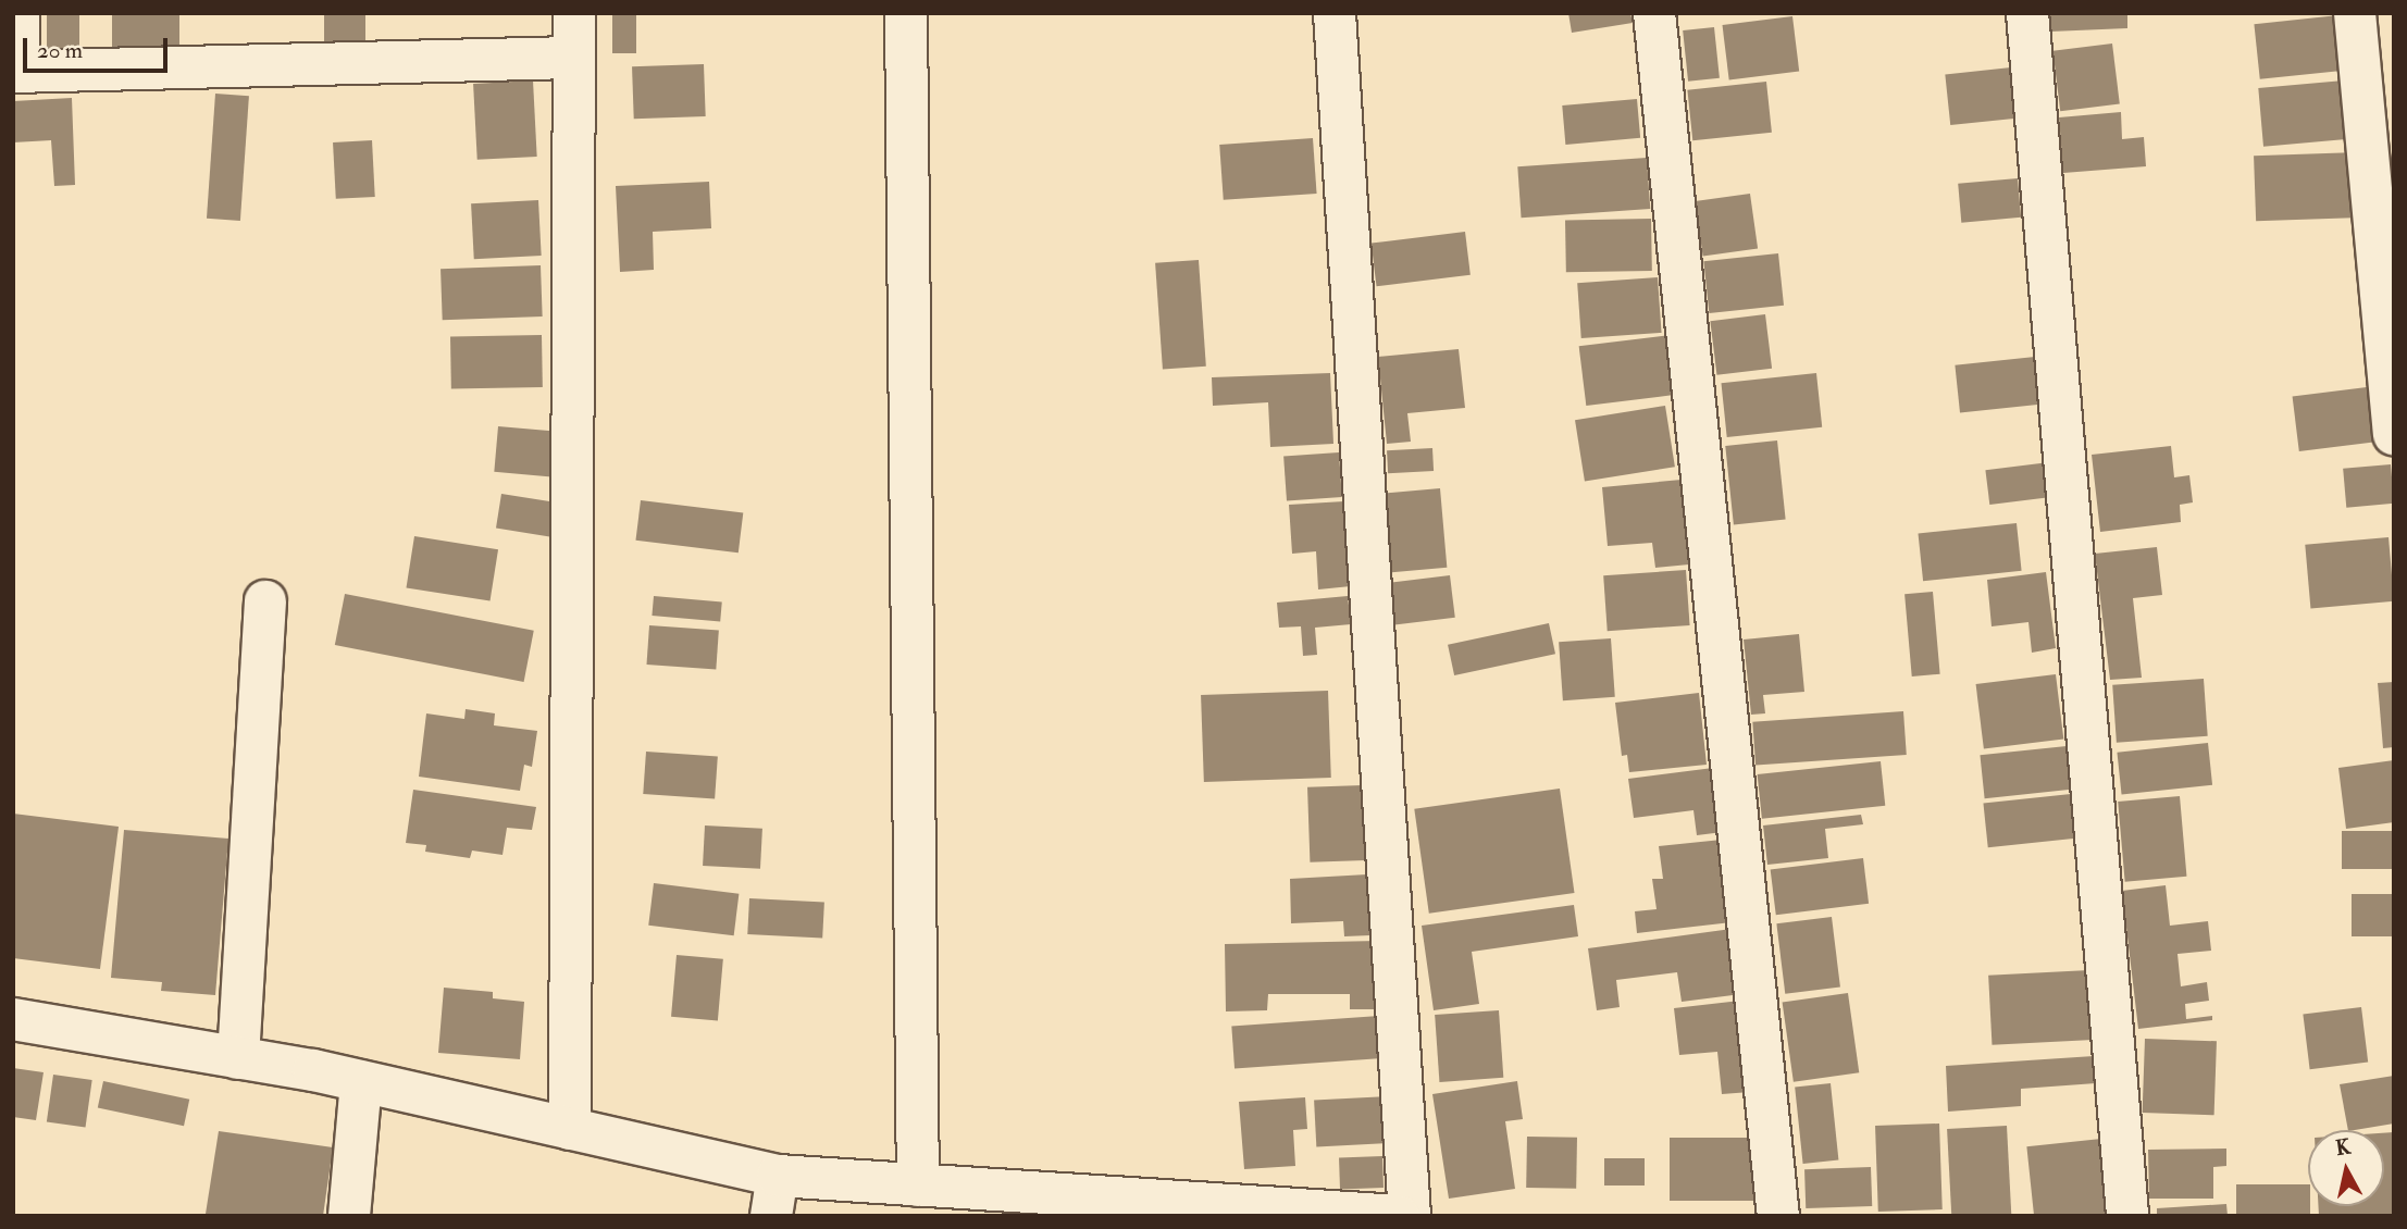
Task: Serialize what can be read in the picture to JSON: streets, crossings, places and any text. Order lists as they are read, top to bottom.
{
  "scale_bar": "20 m",
  "north": "top"
}
